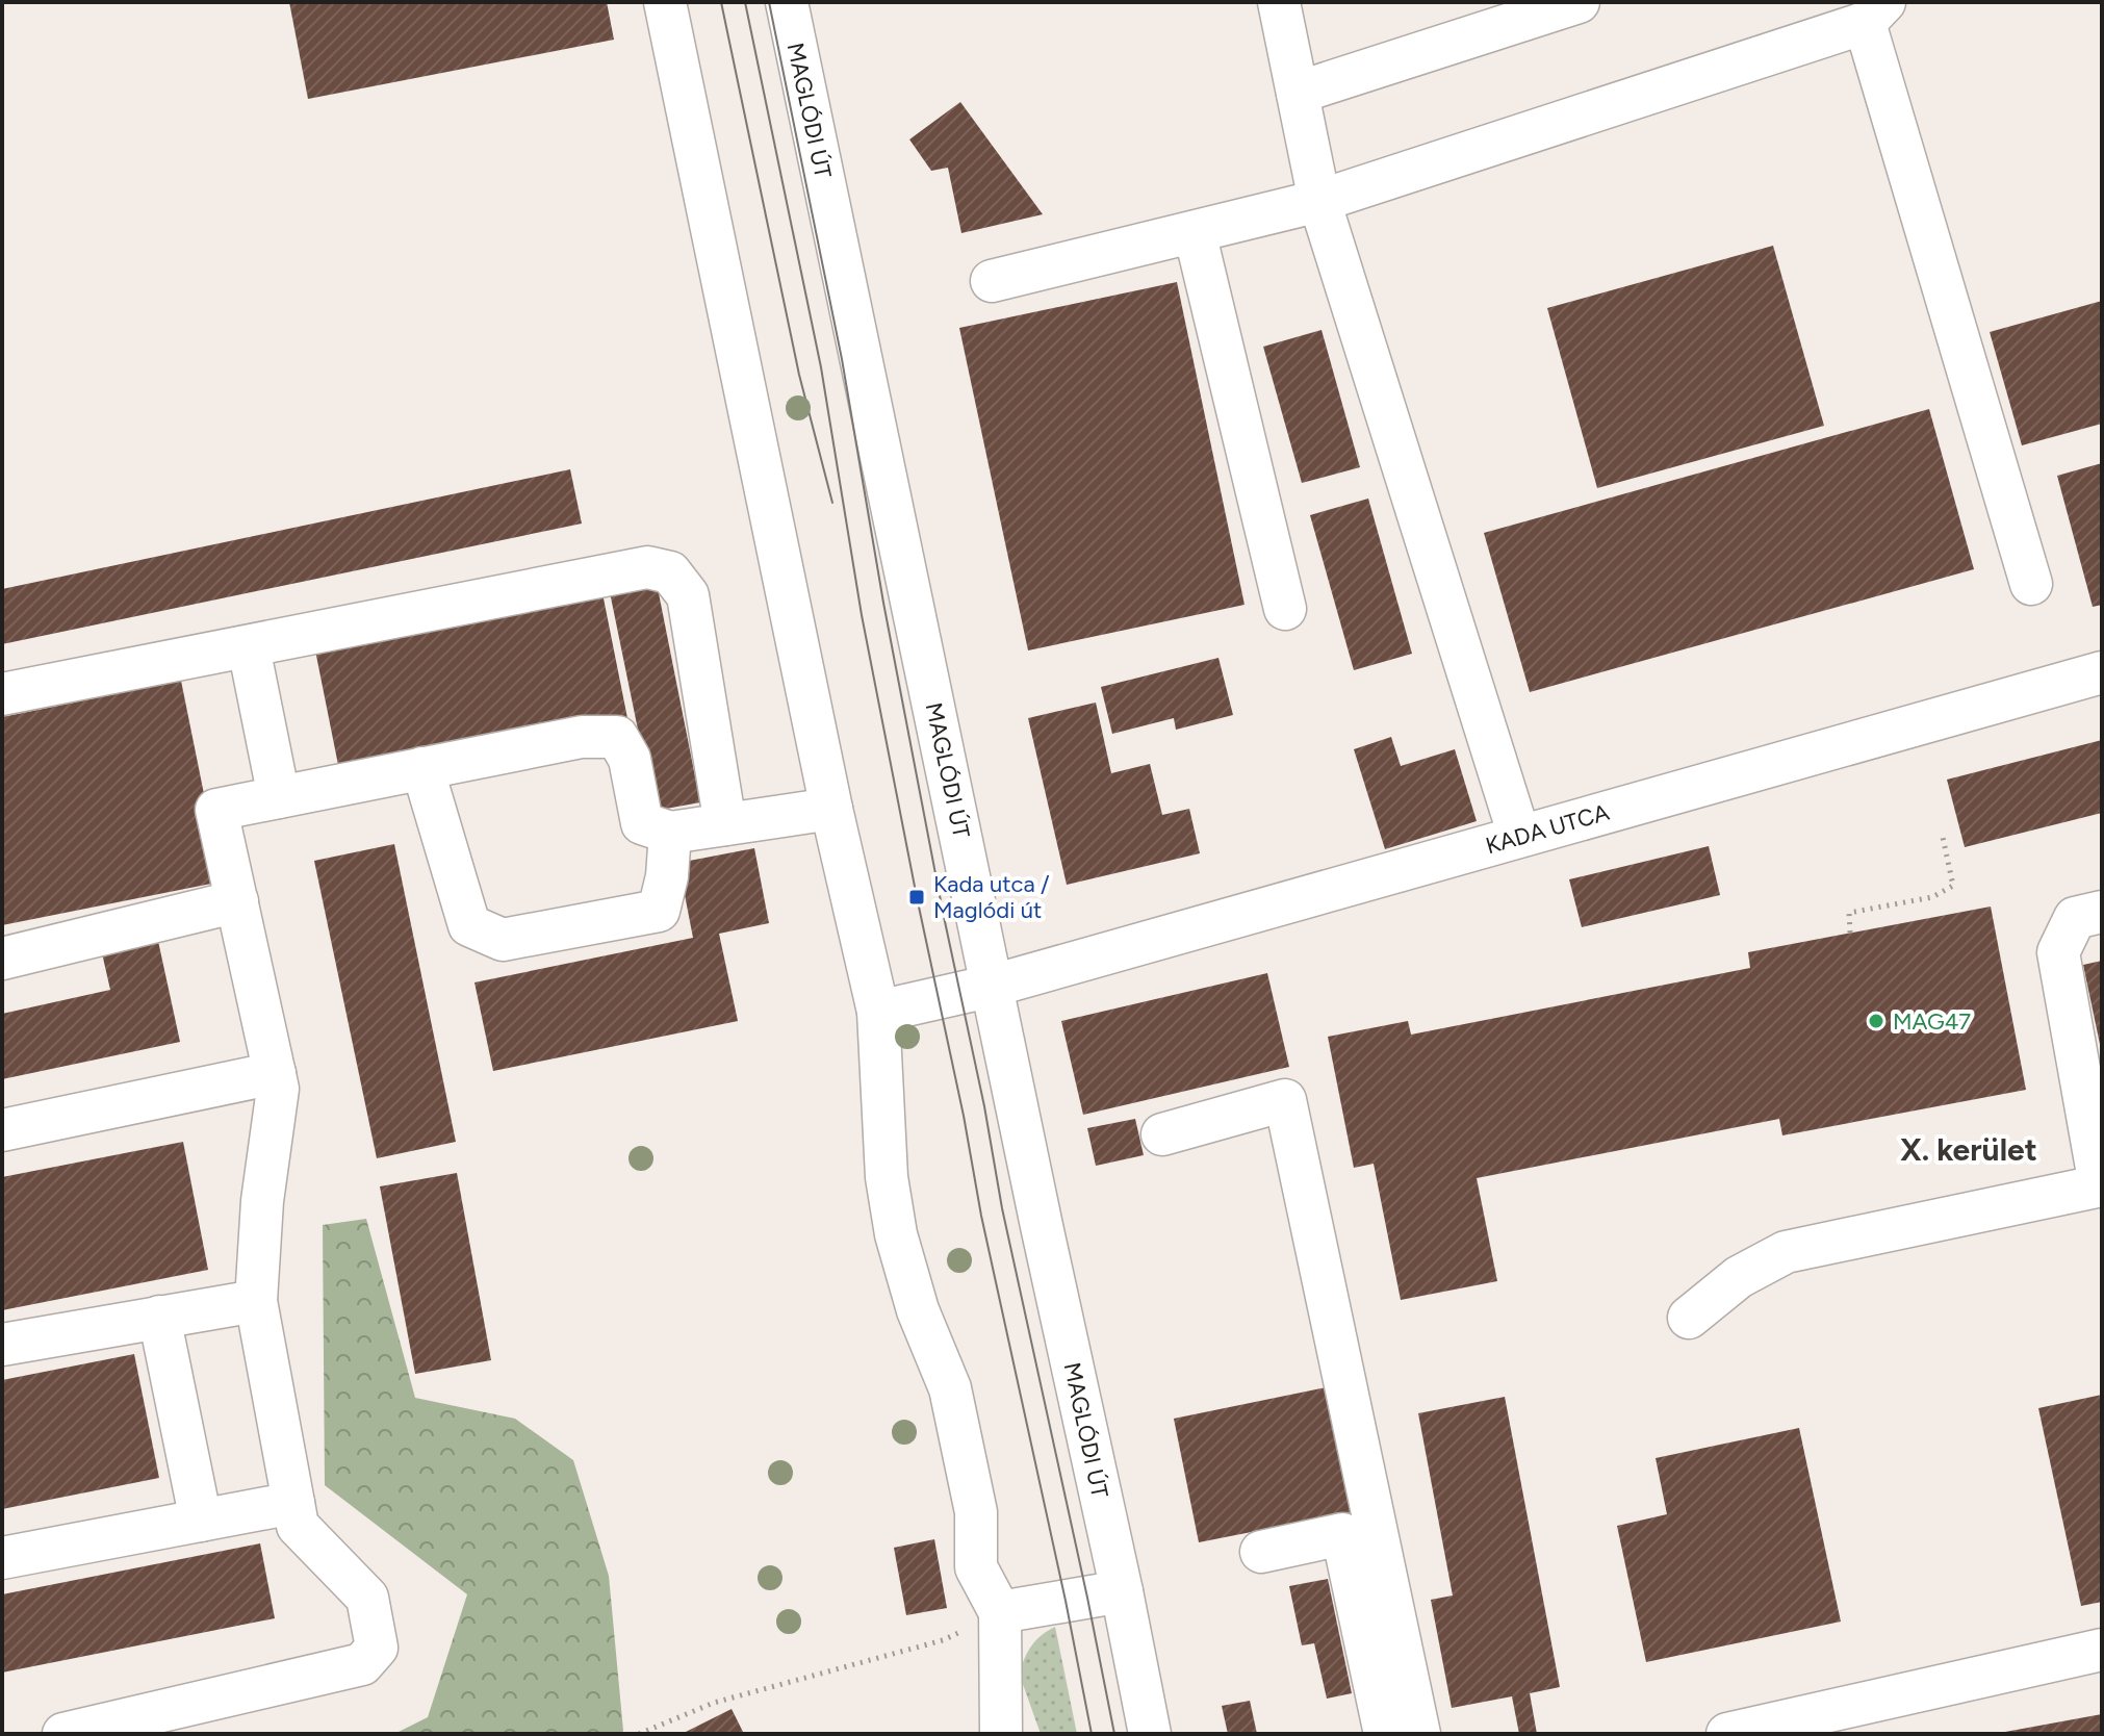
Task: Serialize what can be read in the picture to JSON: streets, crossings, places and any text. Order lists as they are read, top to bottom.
{
  "streets": {
    "street": ["MAGLÓDI ÚT", "KADA UTCA"]
  },
  "crossings": [
    ["MAGLÓDI ÚT", "KADA UTCA"]
  ],
  "districts": ["X. kerület"],
  "places": {
    "transit": ["Kada utca / Maglódi út"],
    "other": ["MAG47"]
  }
}
